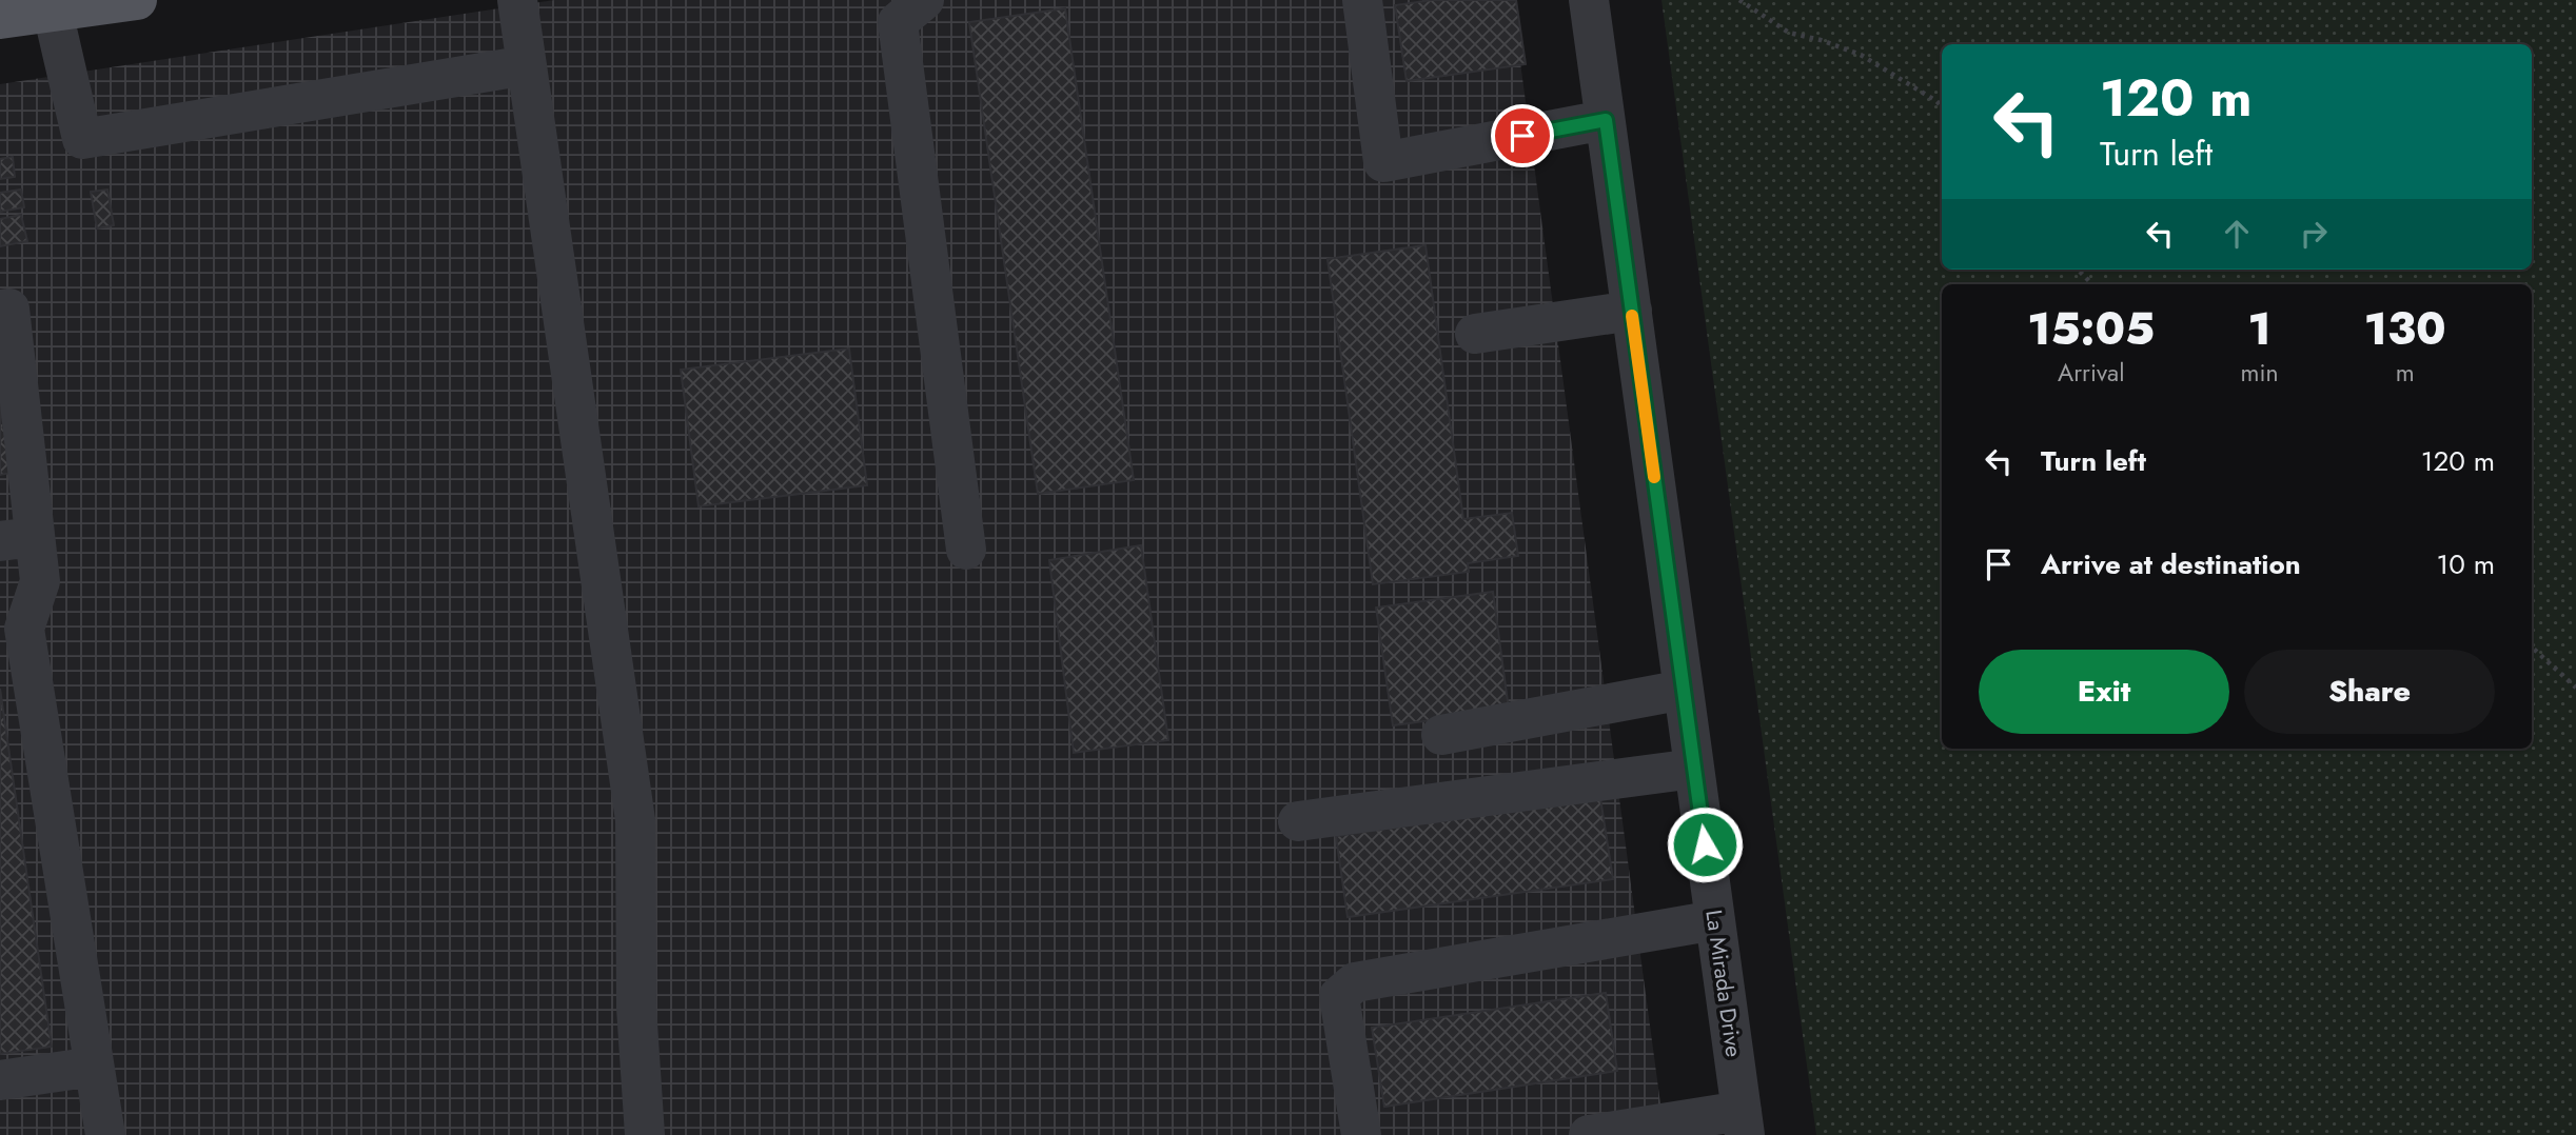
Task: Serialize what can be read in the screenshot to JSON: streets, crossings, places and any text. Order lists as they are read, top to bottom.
{
  "streets": {
    "street": ["La Mirada Drive"]
  },
  "page": {
    "turn": ["120 m", "Turn left"],
    "eta": [
      "15:05",
      "Arrival",
      "1",
      "min",
      "130",
      "m"
    ],
    "list": [
      {
        "name": "Turn left",
        "value": "120 m"
      },
      {
        "name": "Arrive at destination",
        "value": "10 m"
      }
    ],
    "buttons": ["Exit", "Share"]
  }
}
